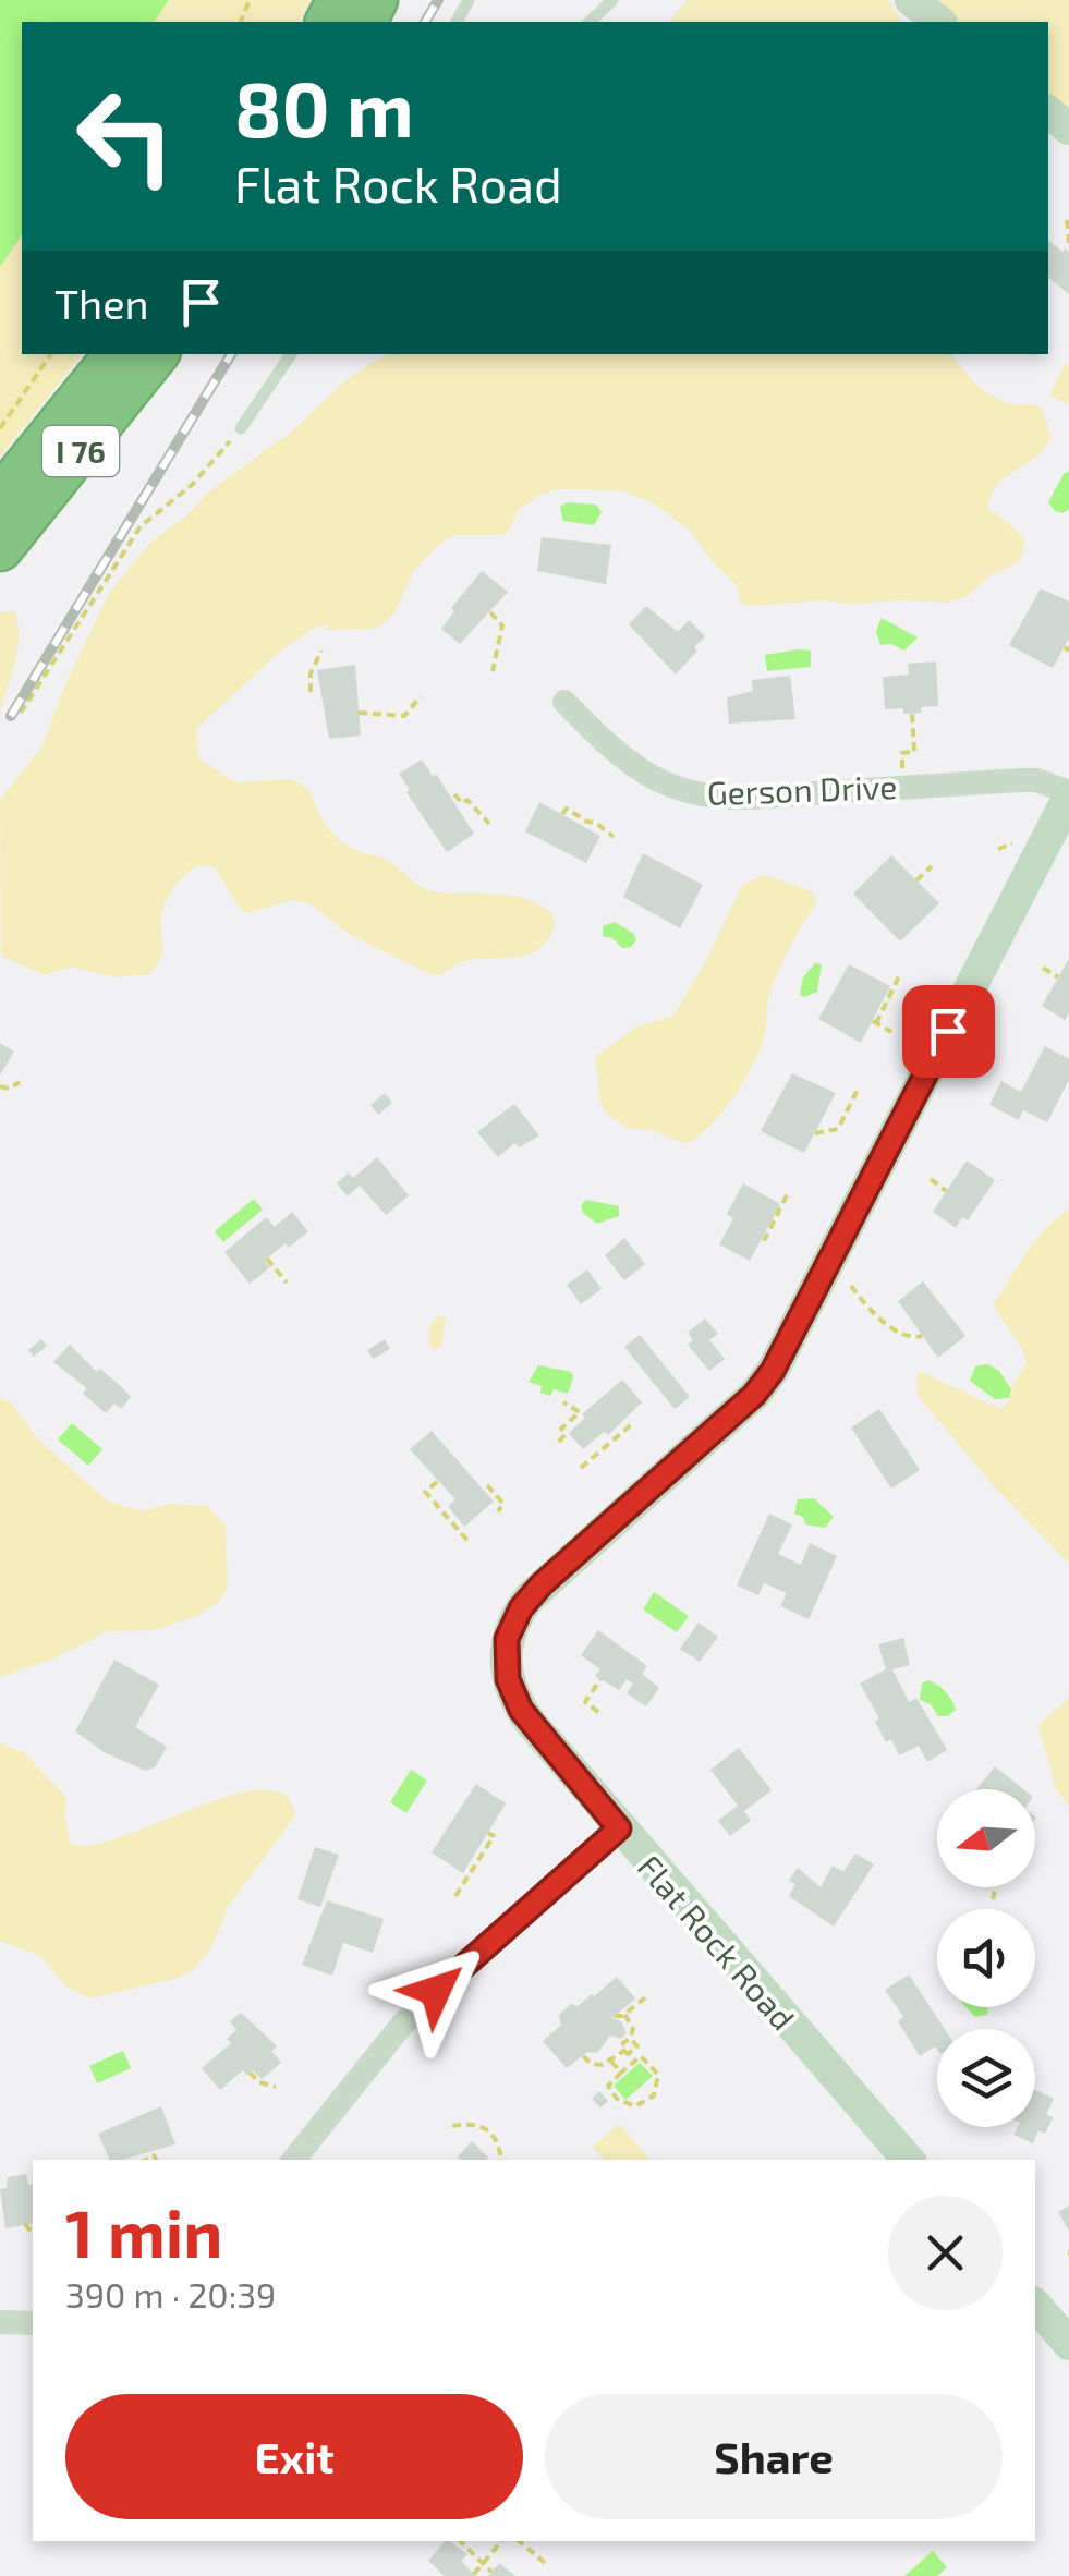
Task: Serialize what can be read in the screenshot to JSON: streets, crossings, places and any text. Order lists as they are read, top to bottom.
{
  "streets": {
    "highway": ["I 76"],
    "street": ["Gerson Drive", "Flat Rock Road"]
  },
  "crossings": [
    ["Gerson Drive", "Flat Rock Road"]
  ],
  "north": "left",
  "page": {
    "turn": ["80 m", "Flat Rock Road"],
    "then": "Then",
    "heading": ["1 min", "390 m · 20:39"],
    "buttons": ["Exit", "Share"]
  }
}
